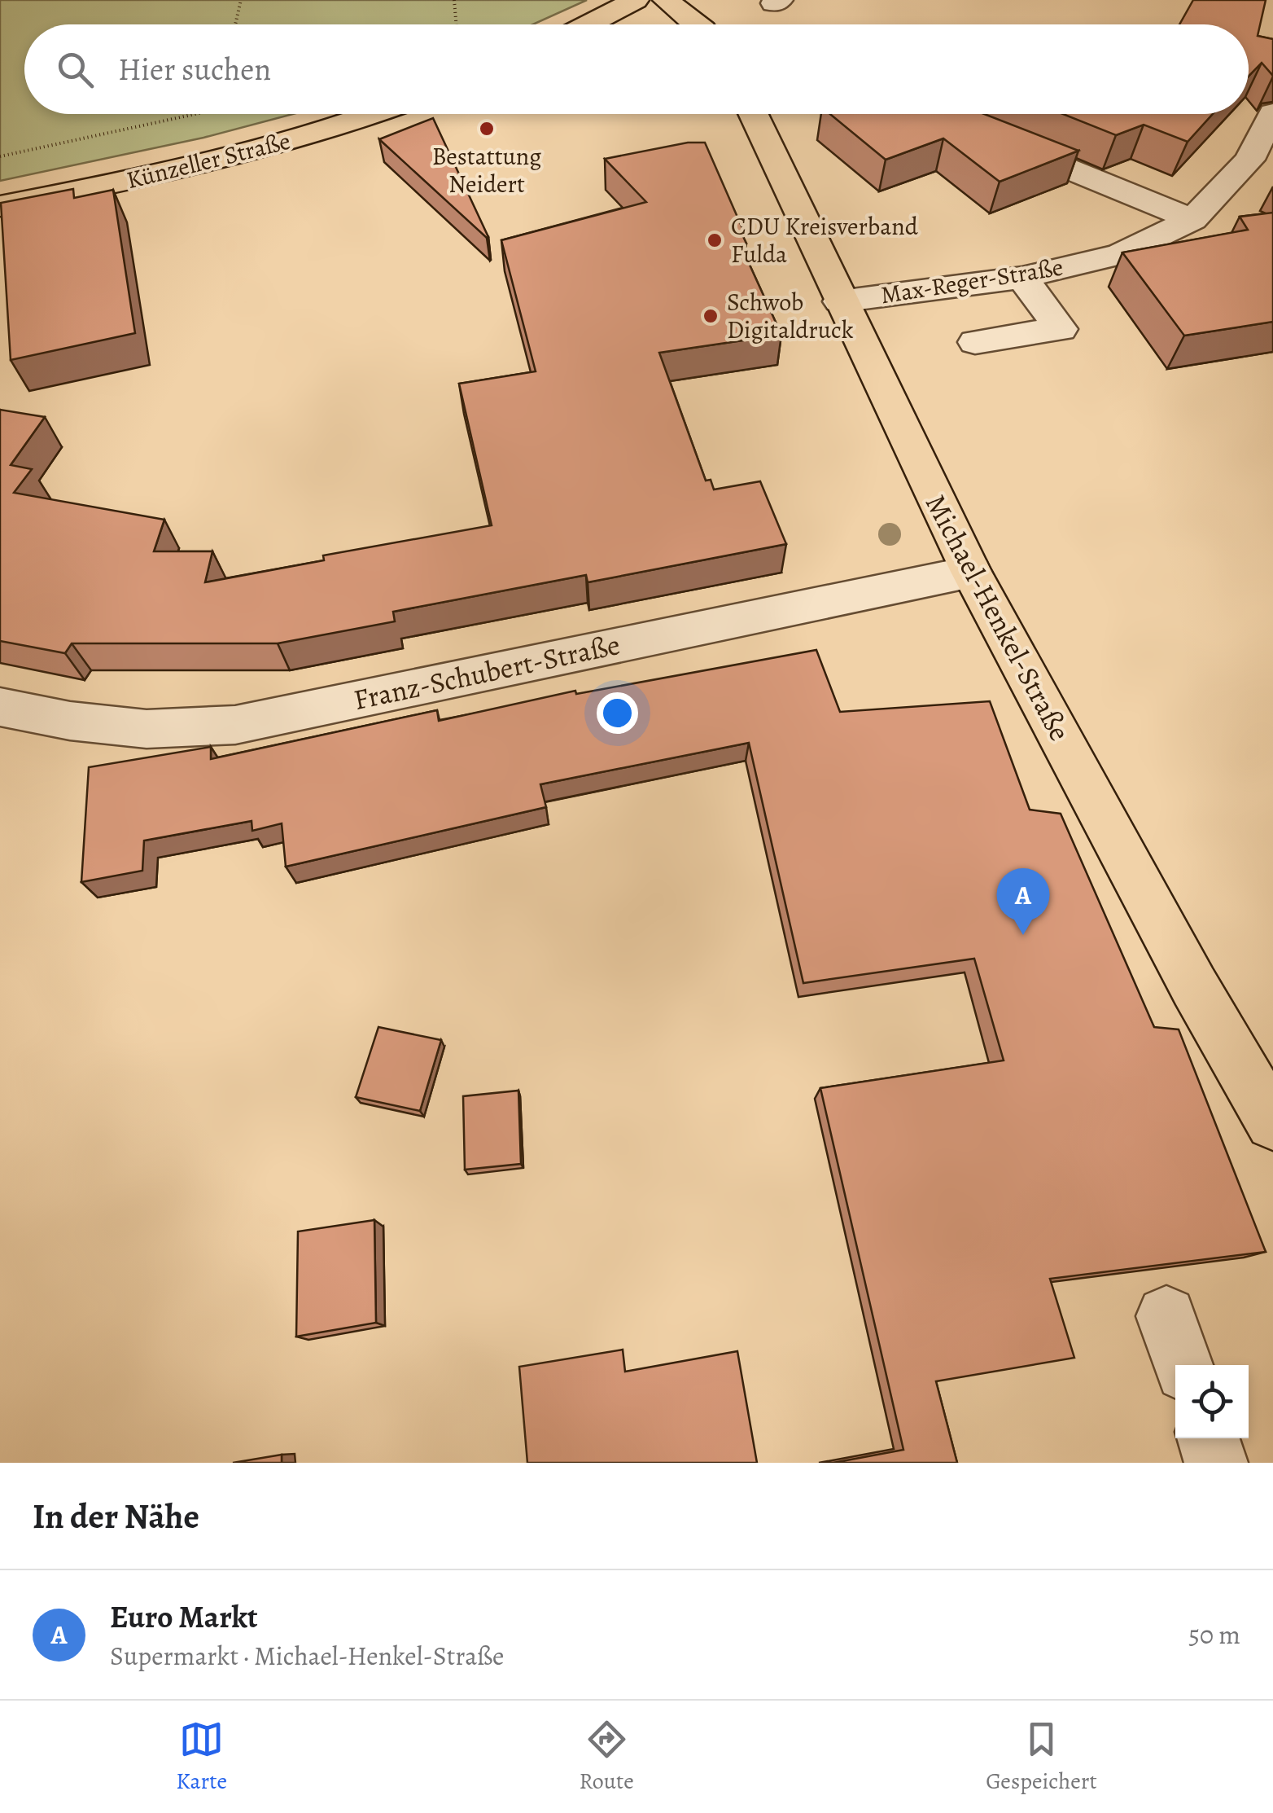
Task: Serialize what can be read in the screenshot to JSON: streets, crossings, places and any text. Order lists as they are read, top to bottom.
{
  "streets": {
    "main road": ["Künzeller Straße", "Michael-Henkel-Straße"],
    "street": ["Max-Reger-Straße", "Franz-Schubert-Straße"]
  },
  "crossings": [
    ["Max-Reger-Straße", "Michael-Henkel-Straße"],
    ["Michael-Henkel-Straße", "Franz-Schubert-Straße"]
  ],
  "places": ["Bestattung Neidert", "CDU Kreisverband Fulda", "Schwob Digitaldruck"],
  "page": {
    "search": "Hier suchen",
    "pins": "A",
    "heading": "In der Nähe",
    "list": [
      {
        "mark": "A",
        "name": "Euro Markt",
        "note": "Supermarkt · Michael-Henkel-Straße",
        "value": "50 m"
      }
    ],
    "nav": ["Karte", "Route", "Gespeichert"]
  }
}
